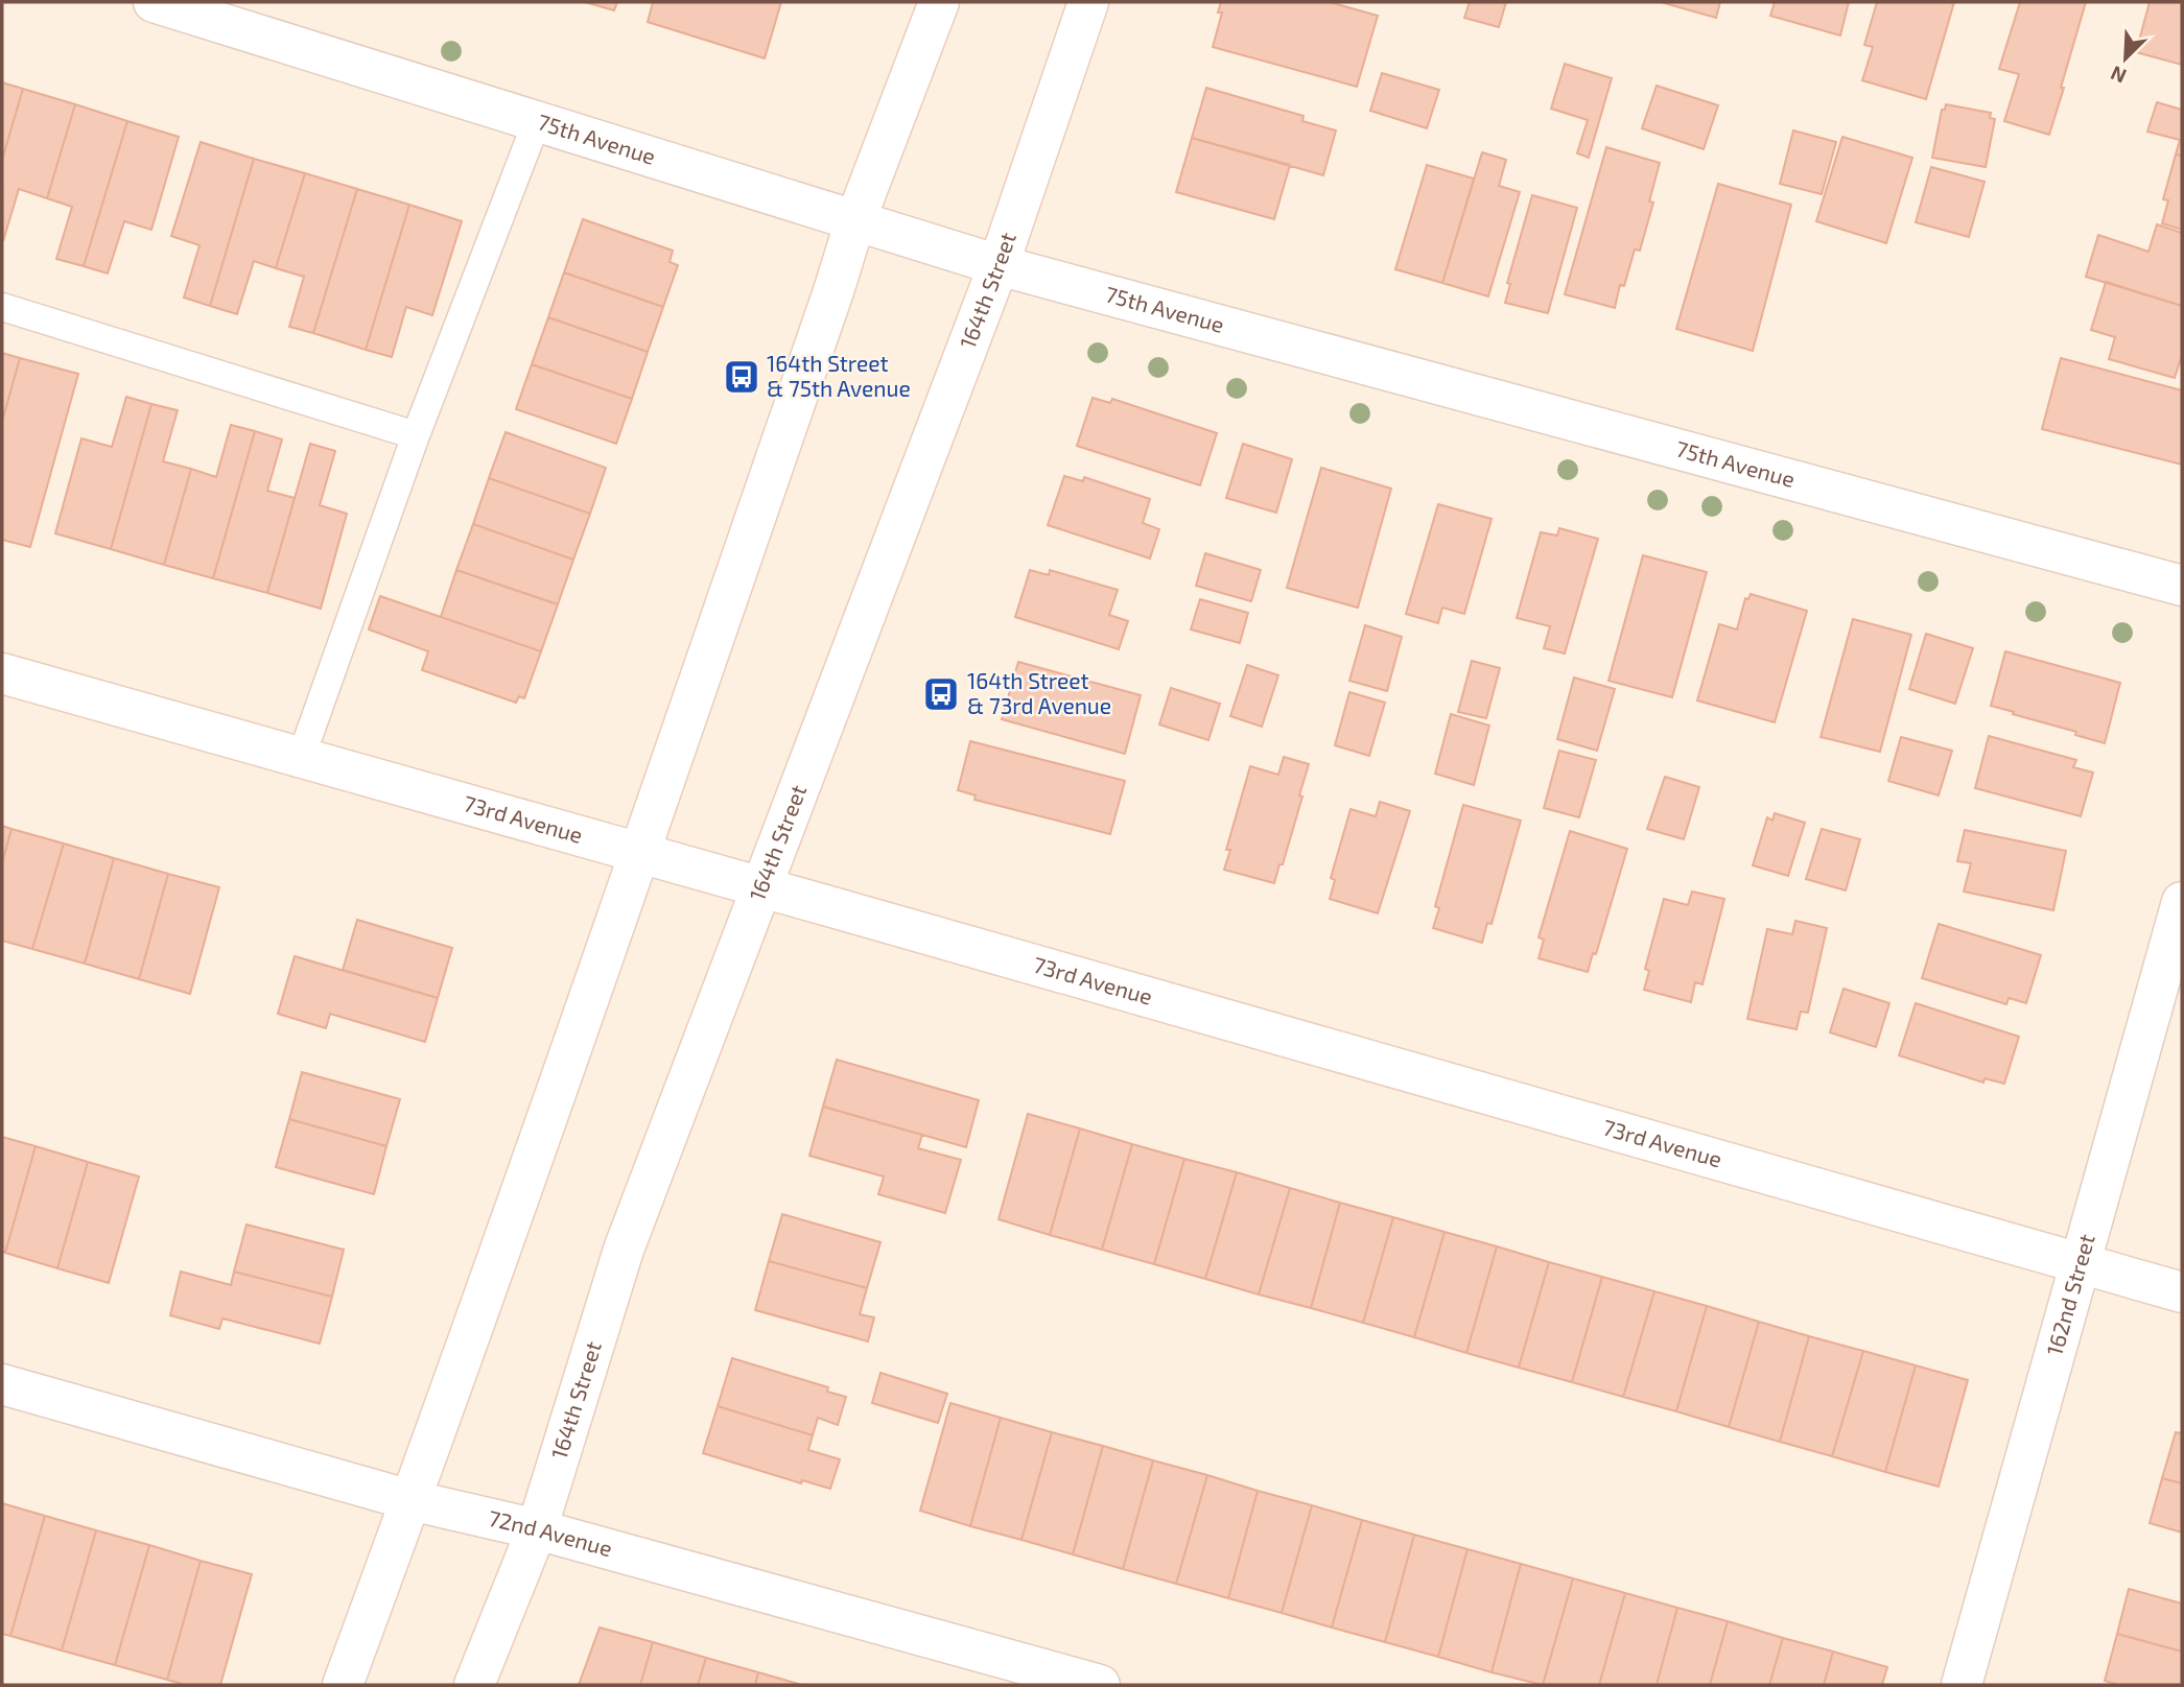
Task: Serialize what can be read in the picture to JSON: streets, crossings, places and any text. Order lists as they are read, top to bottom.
{
  "streets": {
    "street": [
      "75th Avenue",
      "164th Street",
      "73rd Avenue",
      "162nd Street",
      "72nd Avenue"
    ]
  },
  "crossings": [
    ["75th Avenue", "164th Street"],
    ["164th Street", "73rd Avenue"],
    ["164th Street", "72nd Avenue"],
    ["73rd Avenue", "162nd Street"]
  ],
  "places": {
    "bus stop": ["164th Street & 75th Avenue", "164th Street & 73rd Avenue"]
  },
  "north": "bottom left"
}
